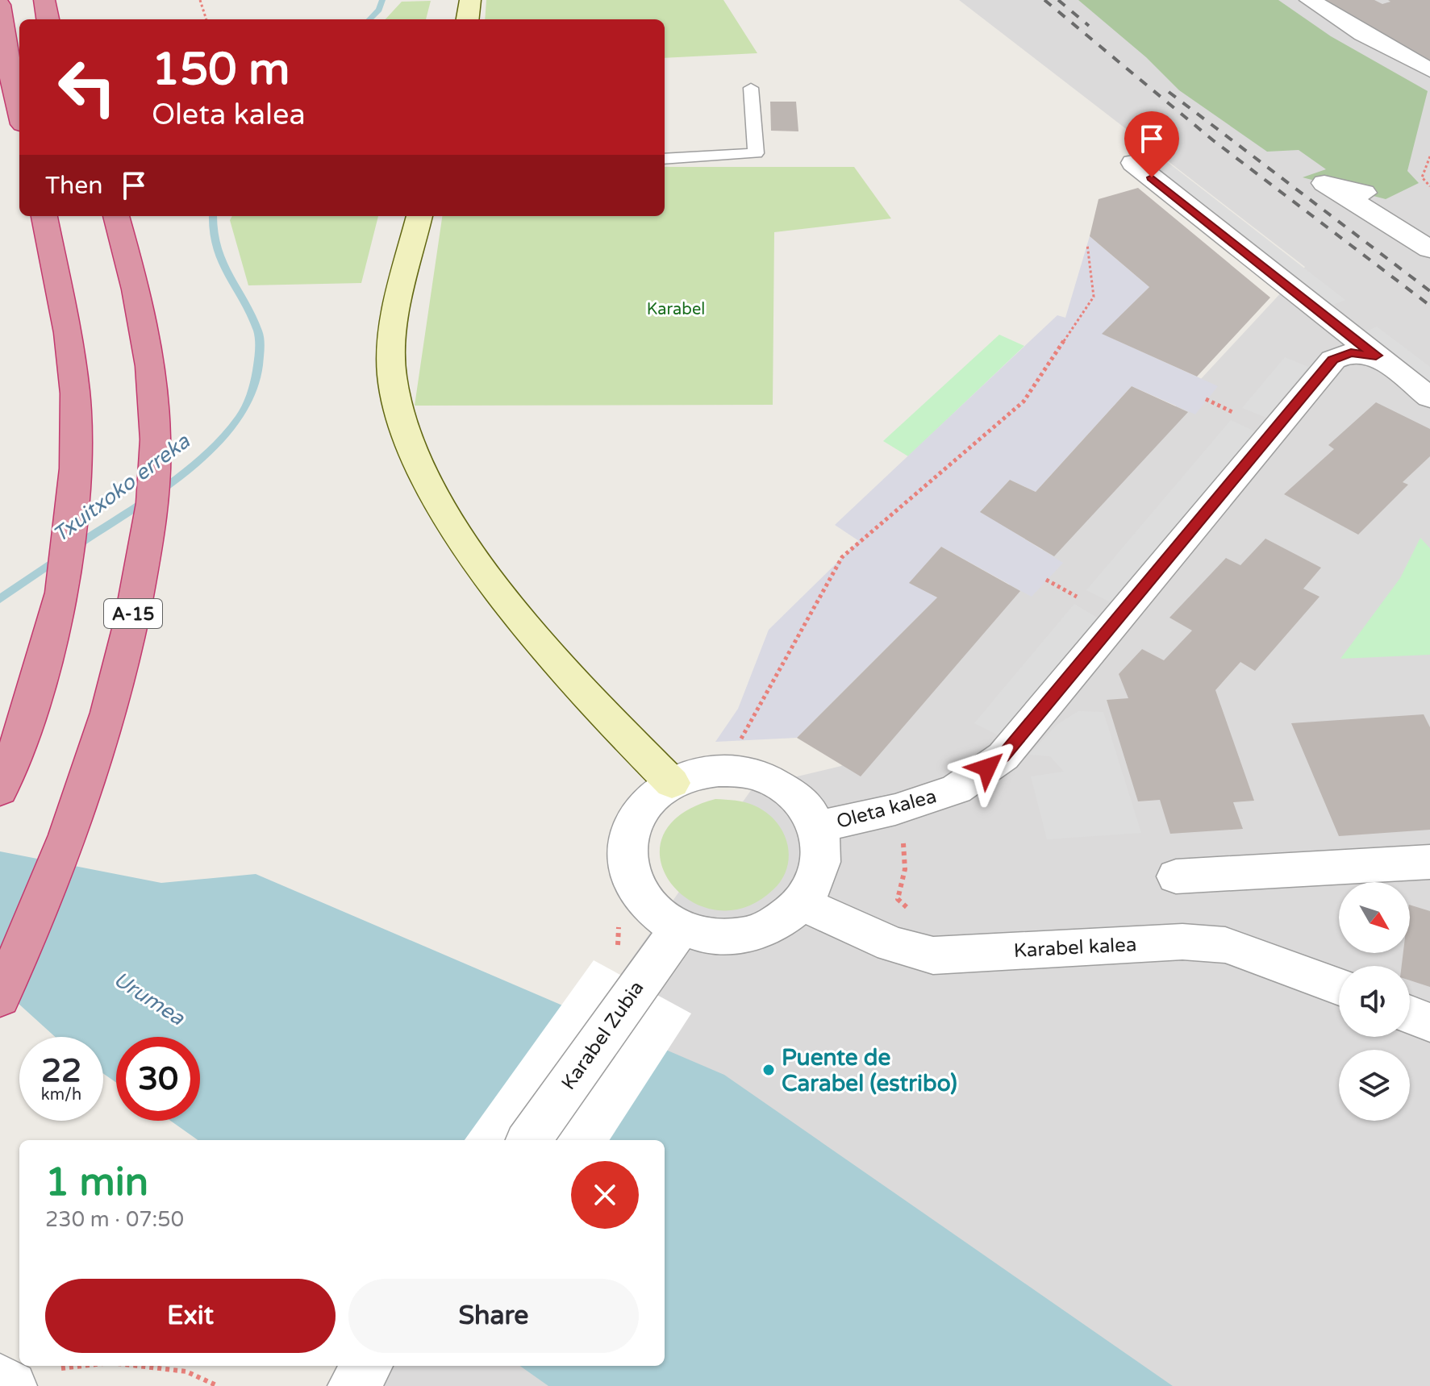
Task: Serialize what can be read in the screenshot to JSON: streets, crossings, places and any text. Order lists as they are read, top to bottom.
{
  "streets": {
    "highway": ["A-15"],
    "street": ["Oleta kalea", "Karabel kalea", "Karabel Zubia"]
  },
  "crossings": [
    ["Oleta kalea", "Karabel kalea"],
    ["Oleta kalea", "Karabel Zubia"],
    ["Karabel kalea", "Karabel Zubia"]
  ],
  "water": ["Txuitxoko erreka", "Urumea"],
  "parks": ["Karabel"],
  "places": ["Puente de Carabel (estribo)"],
  "north": "bottom right",
  "page": {
    "turn": ["150 m", "Oleta kalea"],
    "then": "Then",
    "speed": "22 km/h",
    "limit": "30",
    "heading": ["1 min", "230 m · 07:50"],
    "buttons": ["Exit", "Share"]
  }
}
